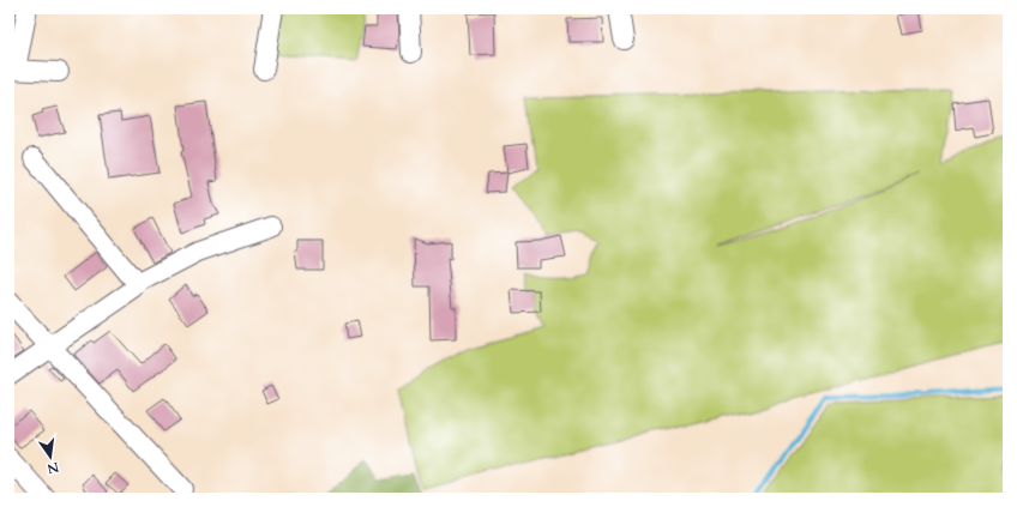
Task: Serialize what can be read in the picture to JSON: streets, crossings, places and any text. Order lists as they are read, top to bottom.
{
  "north": "bottom"
}
